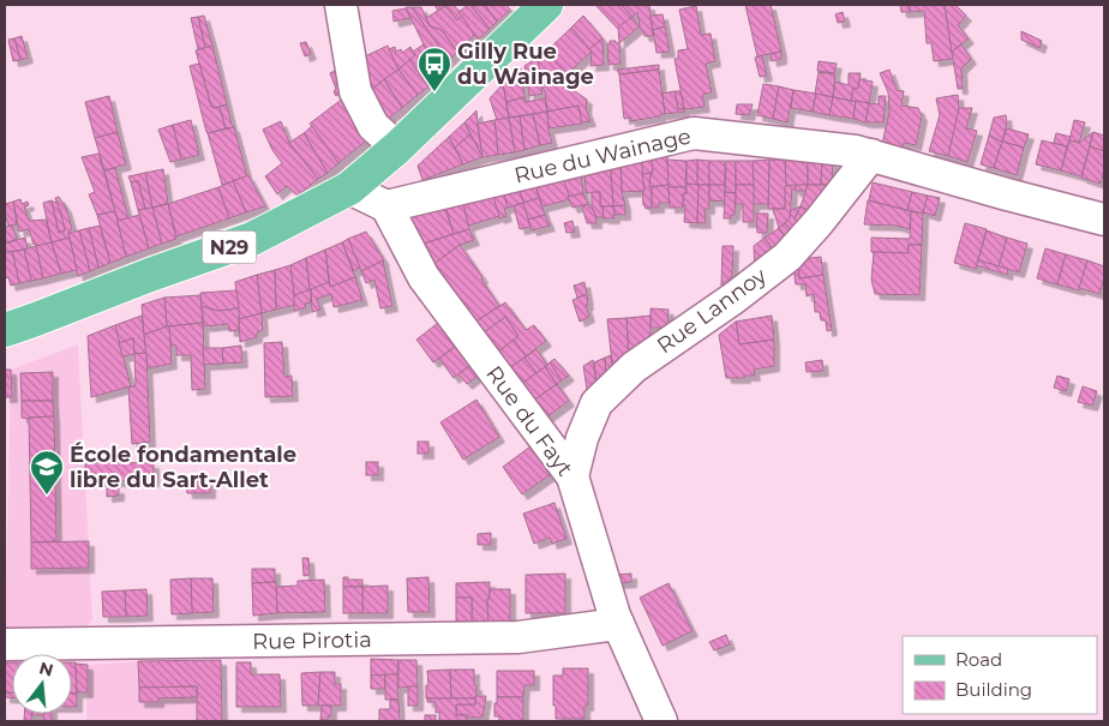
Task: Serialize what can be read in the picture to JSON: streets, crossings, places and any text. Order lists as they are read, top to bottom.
{
  "streets": {
    "main road": ["N29"],
    "street": [
      "Rue du Wainage",
      "Rue Lannoy",
      "Rue du Fayt",
      "Rue Pirotia"
    ]
  },
  "crossings": [
    ["Rue du Wainage", "Rue Lannoy"],
    ["Rue du Wainage", "Rue du Fayt"],
    ["Rue Lannoy", "Rue du Fayt"],
    ["Rue du Fayt", "Rue Pirotia"]
  ],
  "places": {
    "bus stop": ["Gilly Rue du Wainage"],
    "school or university": ["École fondamentale libre du Sart-Allet"]
  },
  "legend": ["Road", "Building"],
  "north": "top"
}
